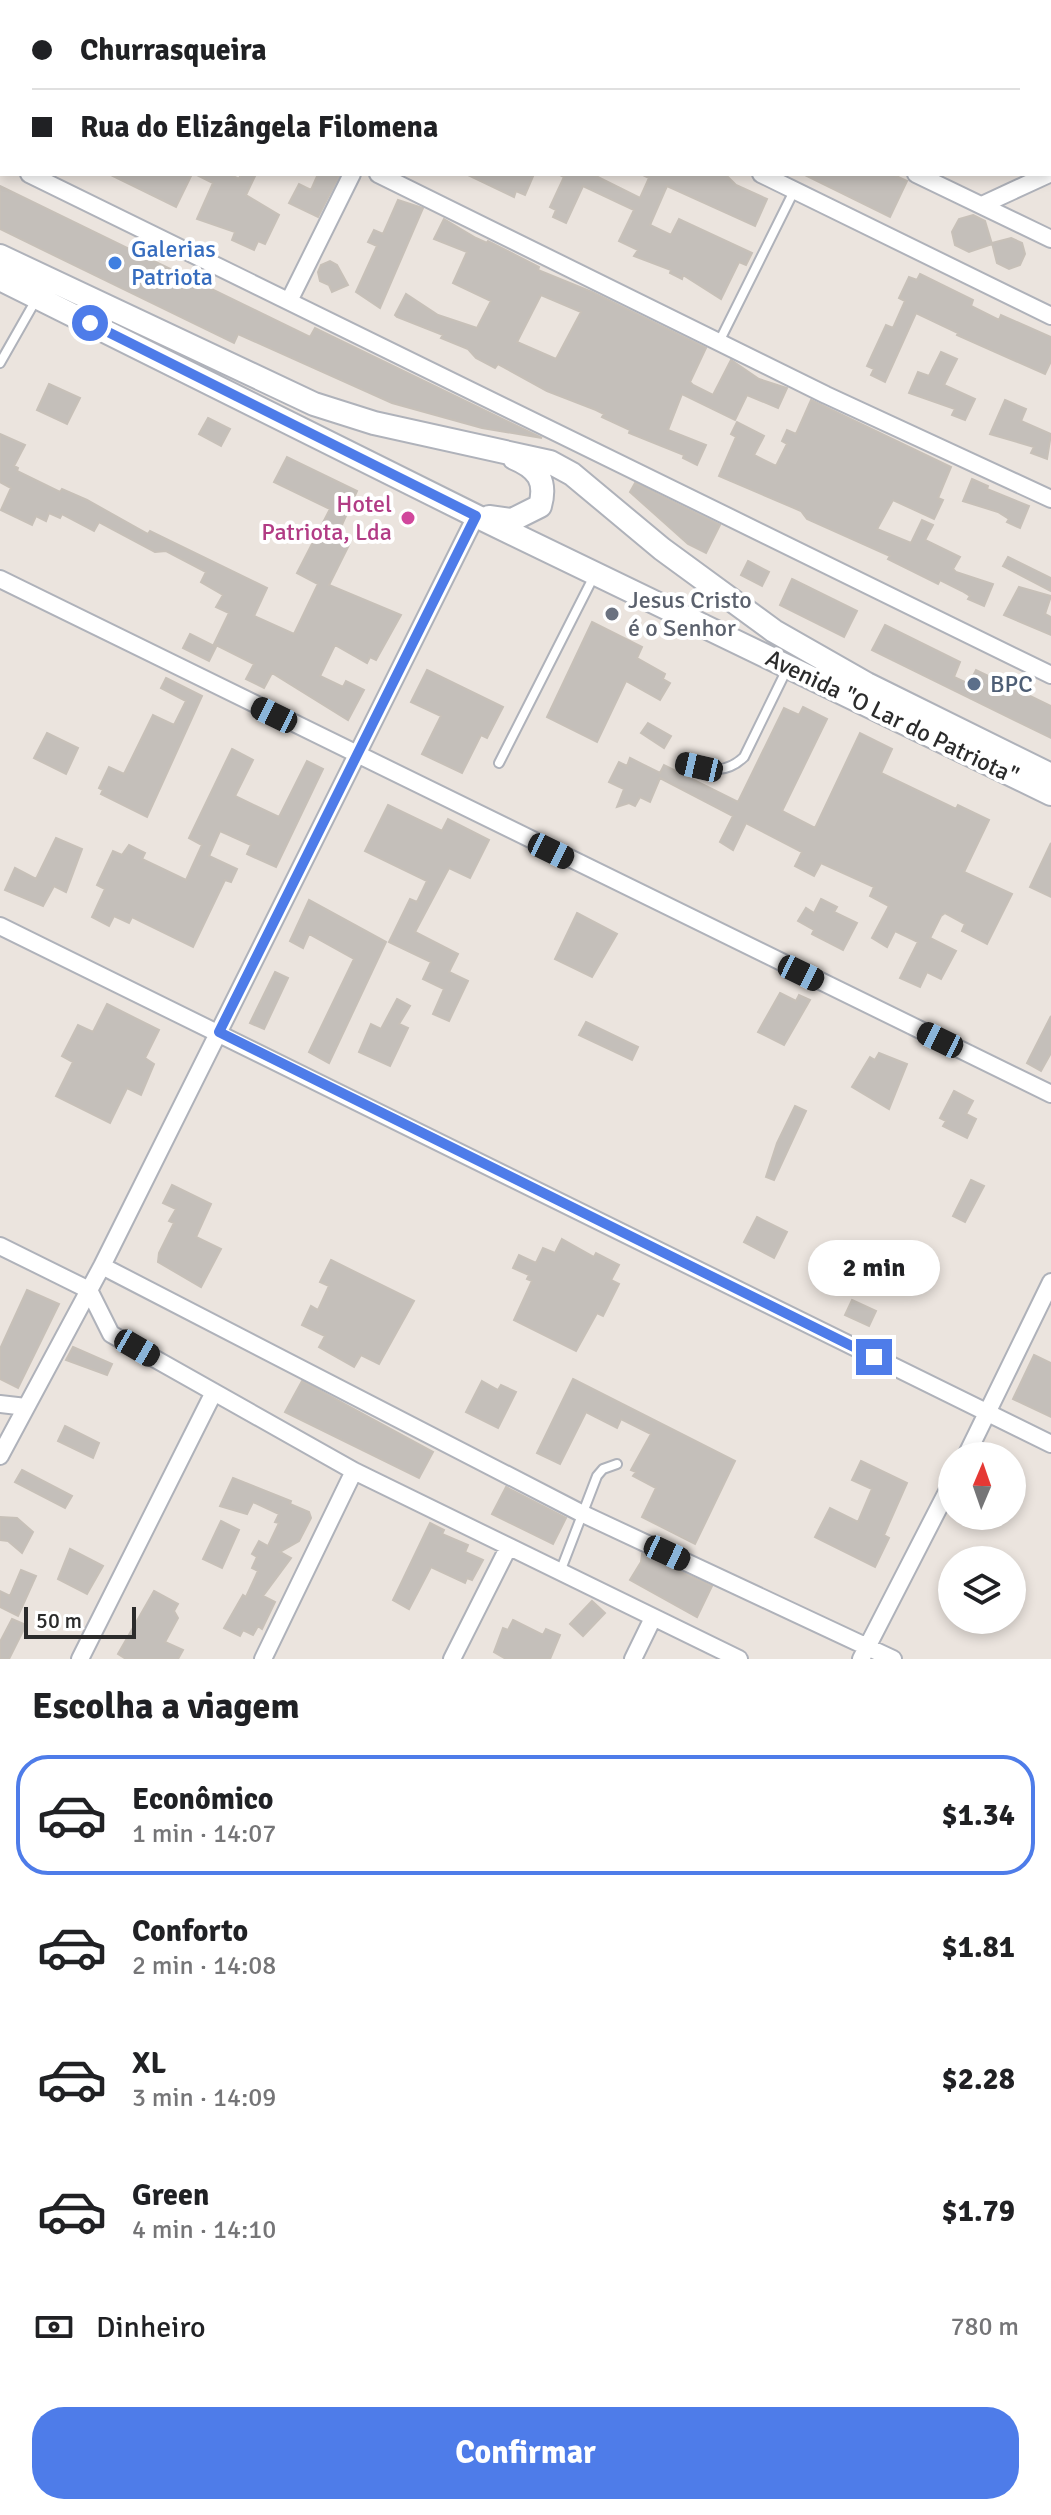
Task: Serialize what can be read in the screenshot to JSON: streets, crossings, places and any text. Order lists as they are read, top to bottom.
{
  "streets": {
    "main road": ["Avenida \"O Lar do Patriota\""]
  },
  "places": [
    "Galerias Patriota",
    "Hotel Patriota, Lda",
    "Jesus Cristo é o Senhor",
    "BPC"
  ],
  "scale_bar": "50 m",
  "north": "top",
  "page": {
    "banner": ["Churrasqueira", "Rua do Elizângela Filomena"],
    "bubble": "2 min",
    "scale": "50 m",
    "heading": "Escolha a viagem",
    "list": [
      {
        "name": "Econômico",
        "note": "1 min · 14:07",
        "value": "$1.34"
      },
      {
        "name": "Conforto",
        "note": "2 min · 14:08",
        "value": "$1.81"
      },
      {
        "name": "XL",
        "note": "3 min · 14:09",
        "value": "$2.28"
      },
      {
        "name": "Green",
        "note": "4 min · 14:10",
        "value": "$1.79"
      }
    ],
    "pay": ["Dinheiro", "780 m"],
    "buttons": "Confirmar"
  }
}
